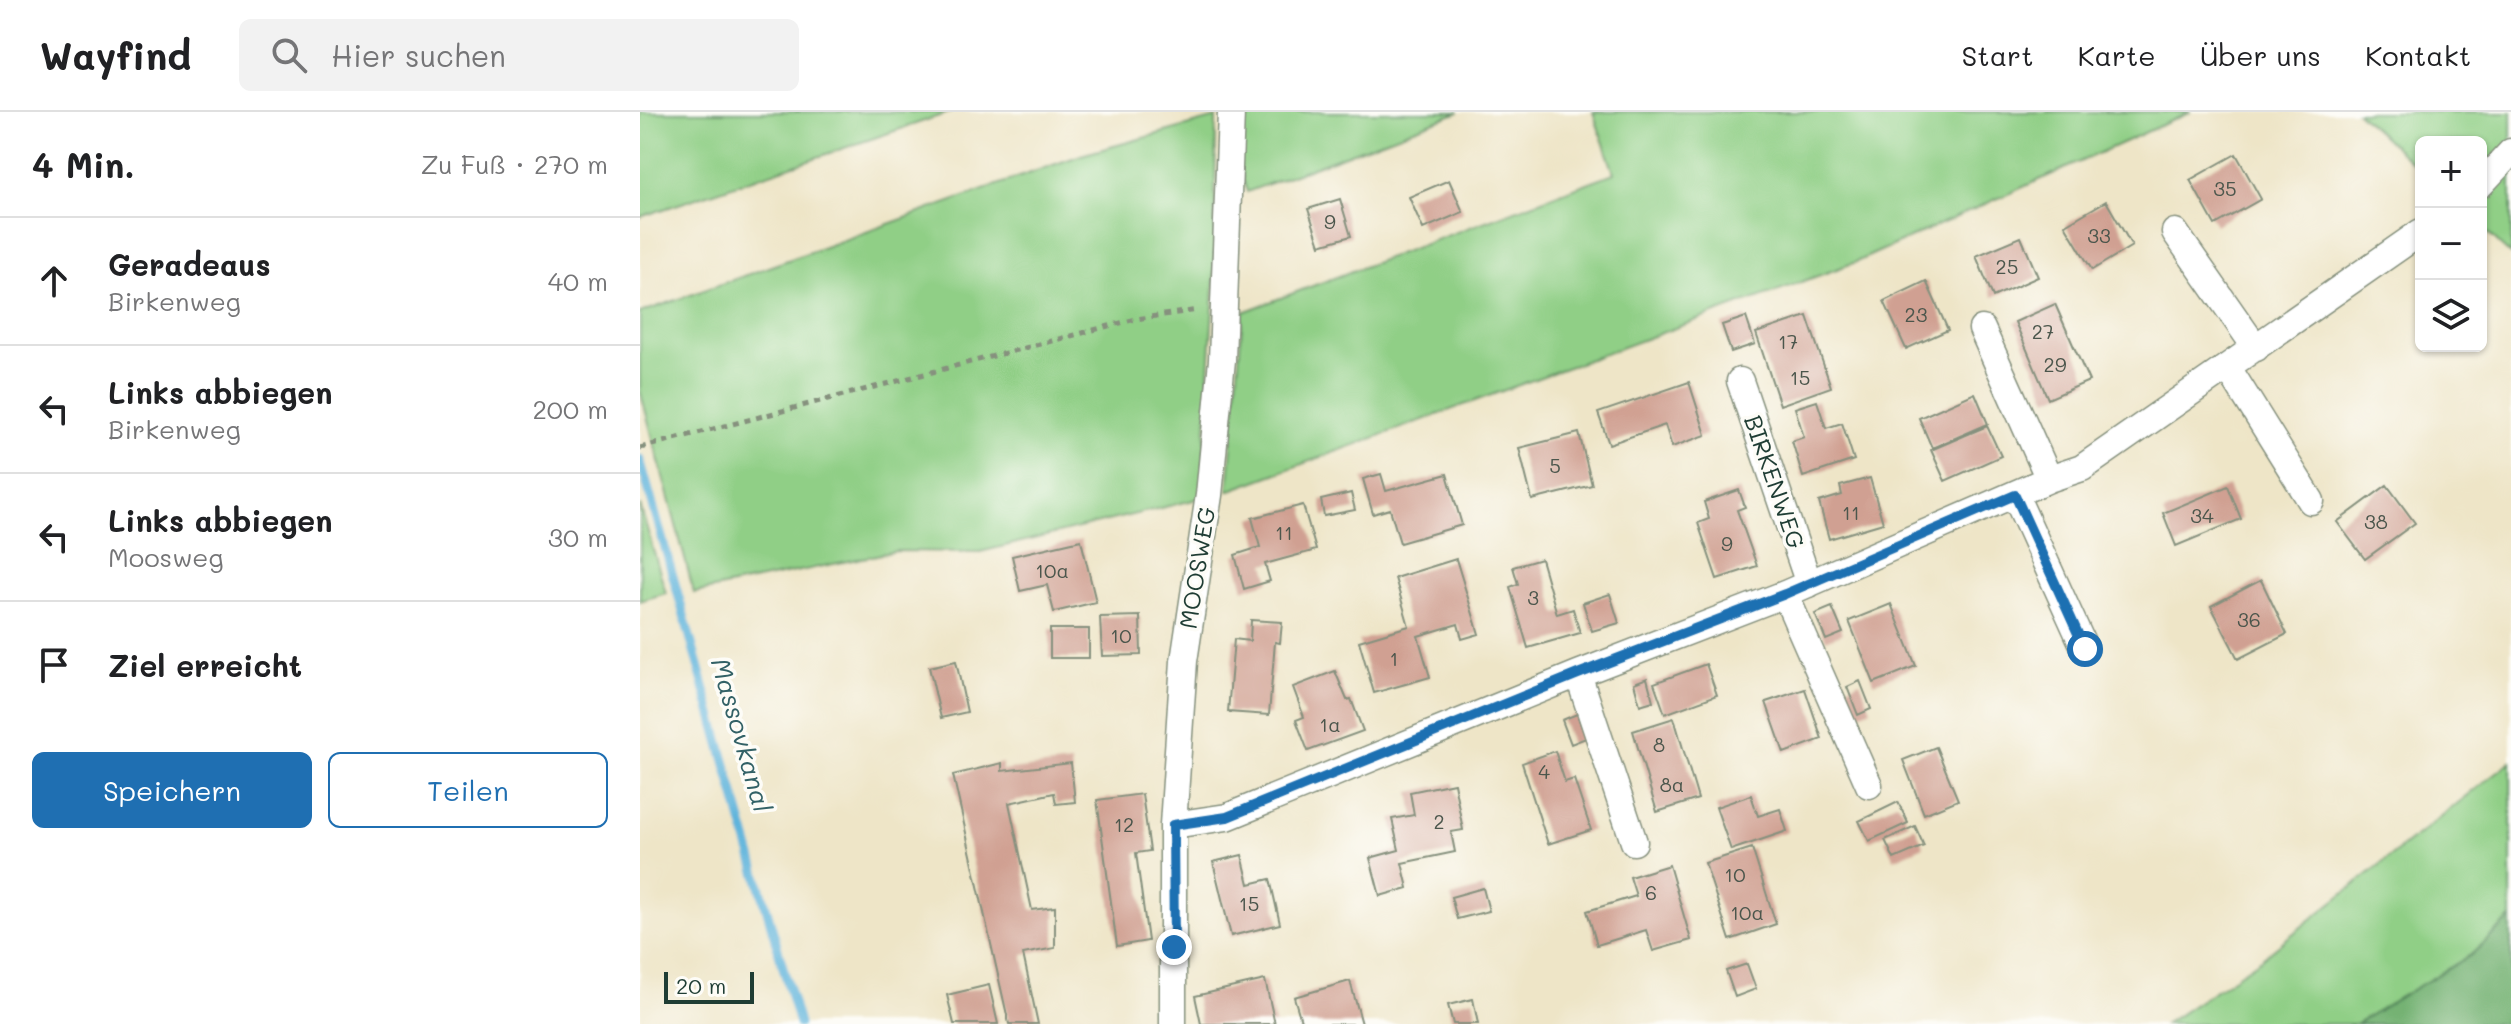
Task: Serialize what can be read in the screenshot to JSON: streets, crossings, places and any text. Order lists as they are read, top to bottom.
{
  "streets": {
    "street": ["BIRKENWEG", "MOOSWEG"]
  },
  "water": ["Massovkanal"],
  "house_numbers": [
    "35",
    "9",
    "33",
    "25",
    "23",
    "27",
    "17",
    "29",
    "15",
    "5",
    "11",
    "34",
    "38",
    "11",
    "9",
    "10a",
    "3",
    "36",
    "10",
    "1",
    "1a",
    "8",
    "4",
    "8a",
    "2",
    "12",
    "10",
    "6",
    "15",
    "10a"
  ],
  "scale_bar": "20 m",
  "page": {
    "header": "Wayfind",
    "search": "Hier suchen",
    "nav": [
      "Start",
      "Karte",
      "Über uns",
      "Kontakt"
    ],
    "heading": ["4 Min.", "Zu Fuß · 270 m"],
    "map_buttons": ["+", "−"],
    "list": [
      ["Geradeaus", "Birkenweg", "40 m"],
      ["Links abbiegen", "Birkenweg", "200 m"],
      ["Links abbiegen", "Moosweg", "30 m"],
      "Ziel erreicht"
    ],
    "buttons": ["Speichern", "Teilen"],
    "scale": "20 m"
  }
}
